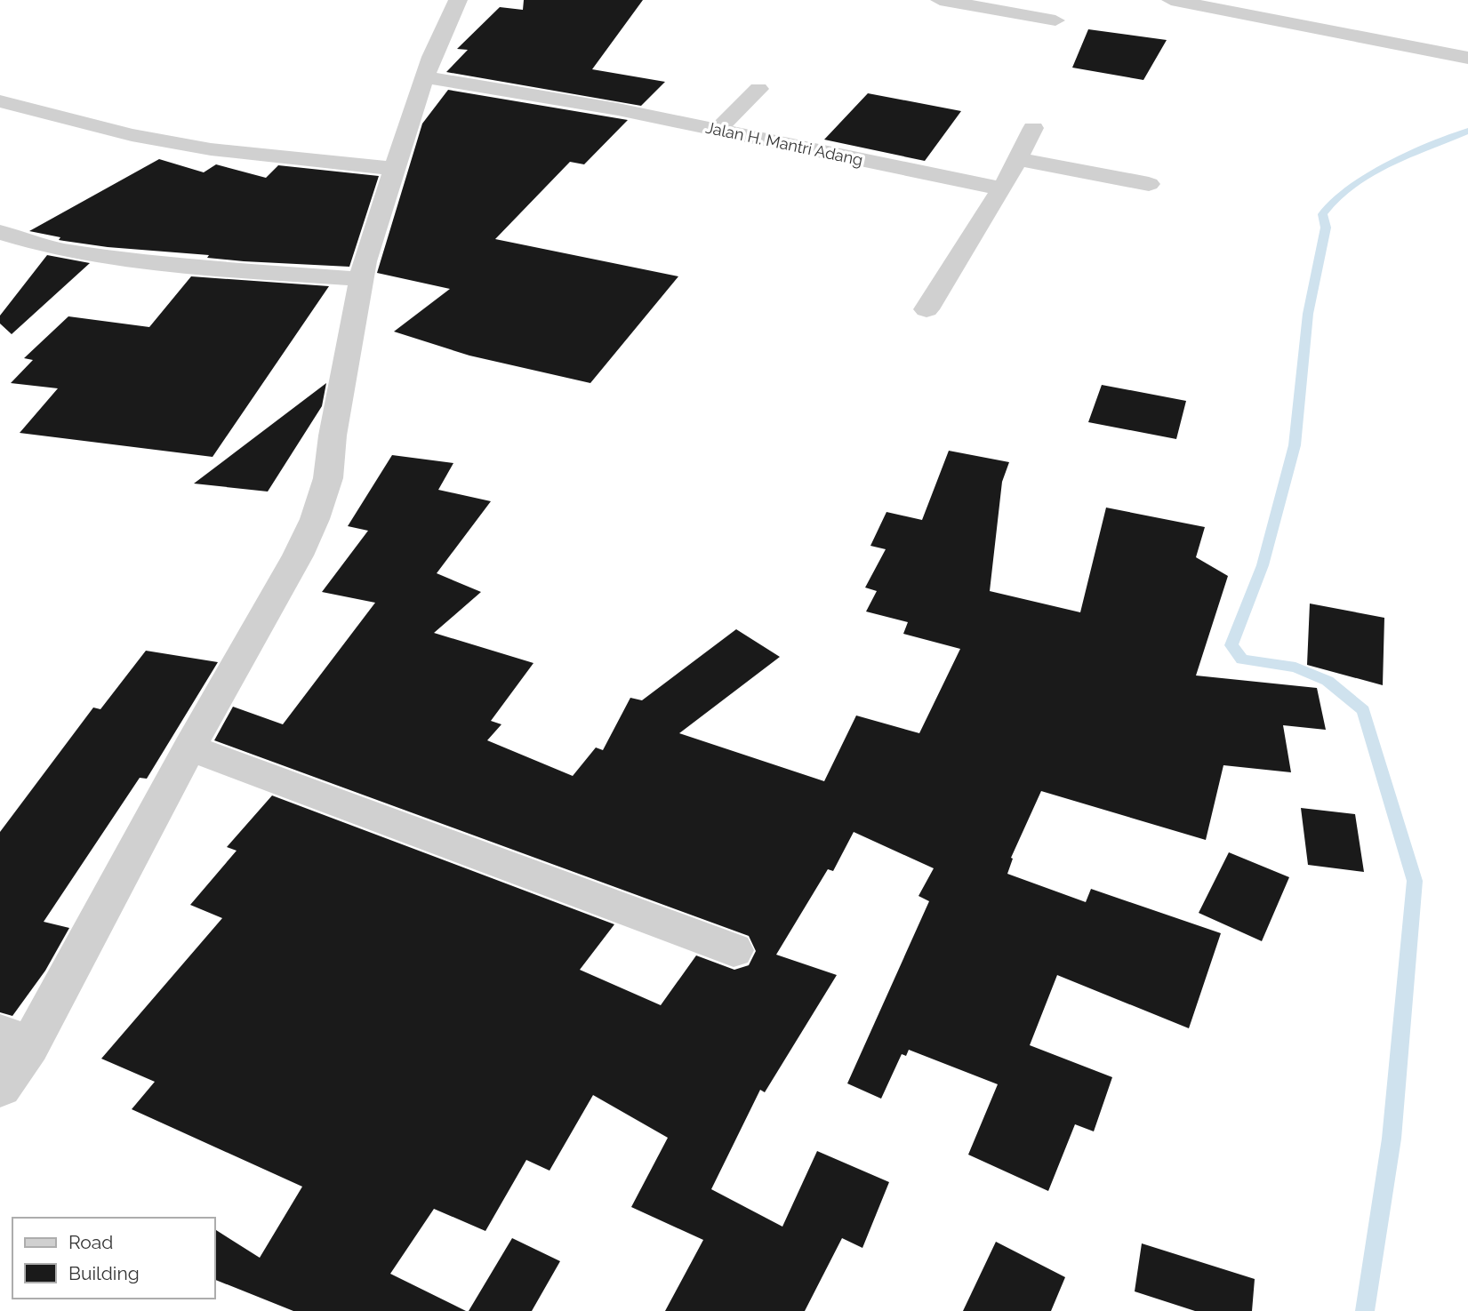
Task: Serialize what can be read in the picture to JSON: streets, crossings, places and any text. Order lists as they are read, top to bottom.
{
  "streets": {
    "street": ["Jalan H. Mantri Adang"]
  },
  "legend": ["Road", "Building"]
}
